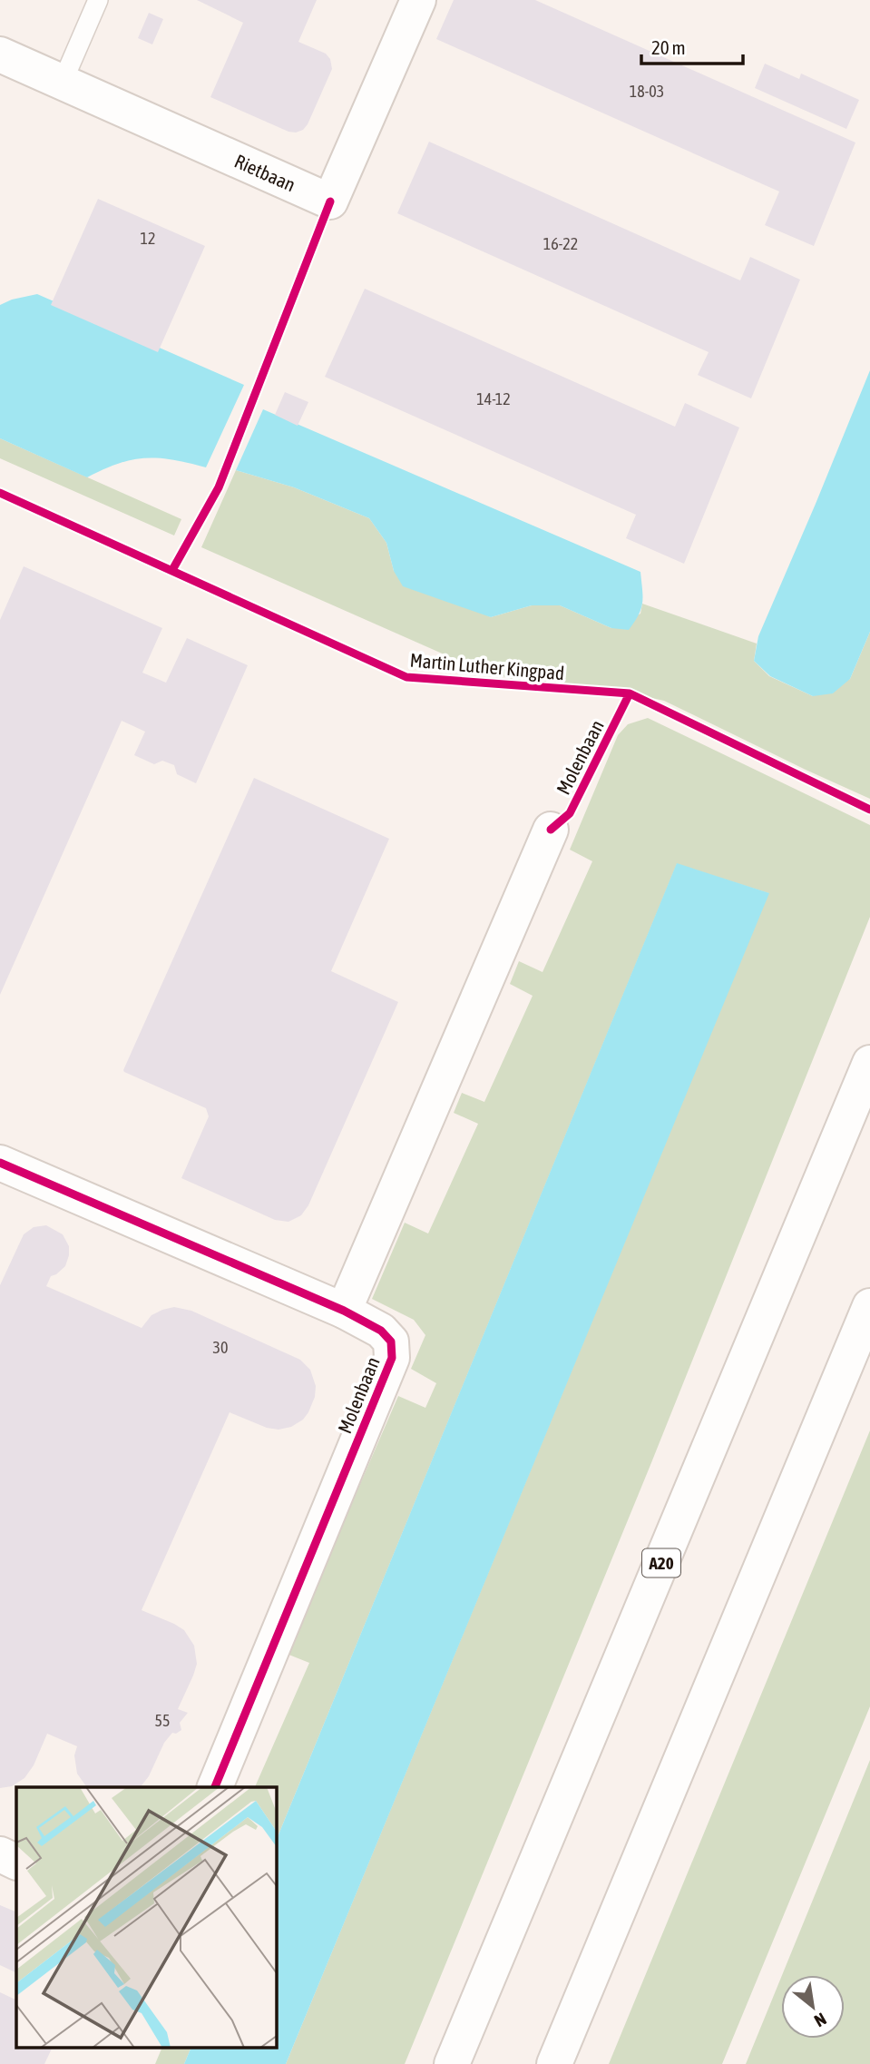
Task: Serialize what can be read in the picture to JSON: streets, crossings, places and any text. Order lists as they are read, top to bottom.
{
  "streets": {
    "main road": ["Rietbaan", "Molenbaan", "A20"],
    "cycle path": ["Martin Luther Kingpad"]
  },
  "house_numbers": [
    "18-03",
    "12",
    "16-22",
    "14-12",
    "30",
    "55"
  ],
  "scale_bar": "20 m",
  "north": "bottom right"
}
